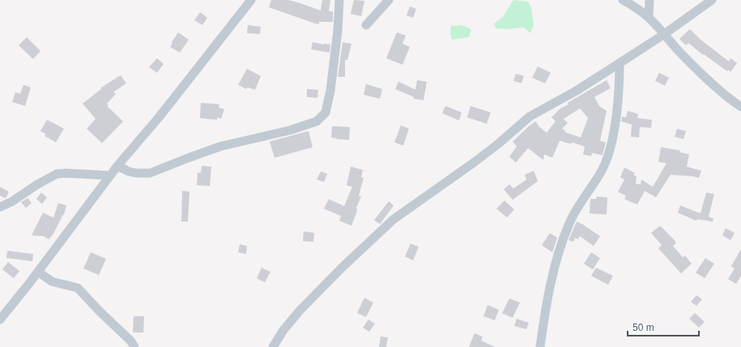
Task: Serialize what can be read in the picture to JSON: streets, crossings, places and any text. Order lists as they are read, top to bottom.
{
  "scale_bar": "50 m"
}
